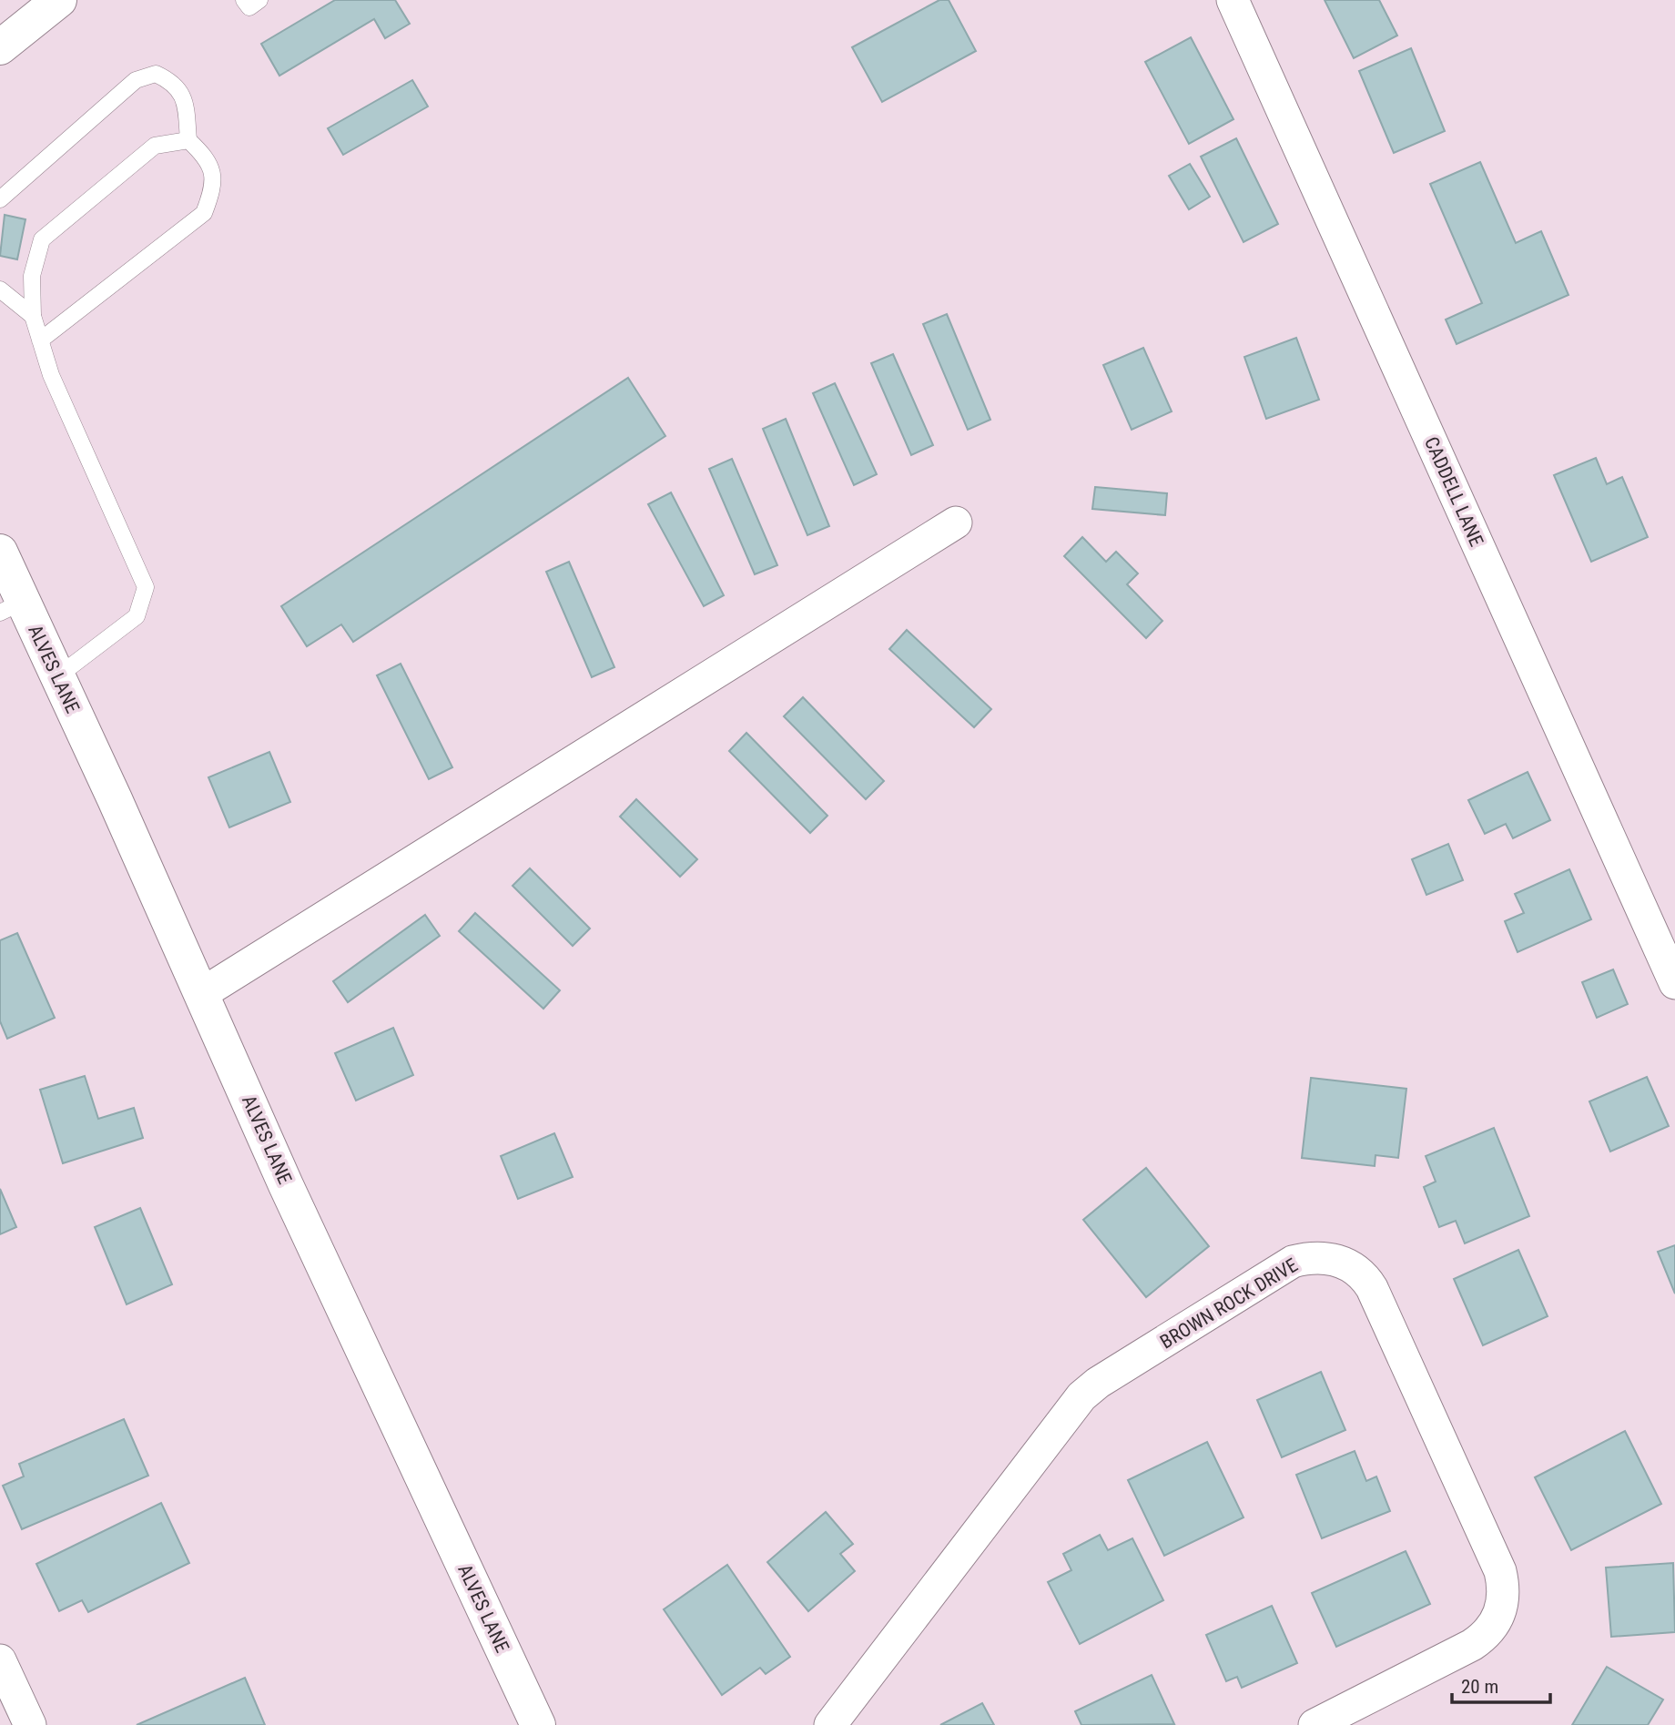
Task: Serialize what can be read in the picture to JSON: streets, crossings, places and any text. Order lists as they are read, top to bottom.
{
  "streets": {
    "street": ["CADDELL LANE", "ALVES LANE", "BROWN ROCK DRIVE"]
  },
  "scale_bar": "20 m"
}
